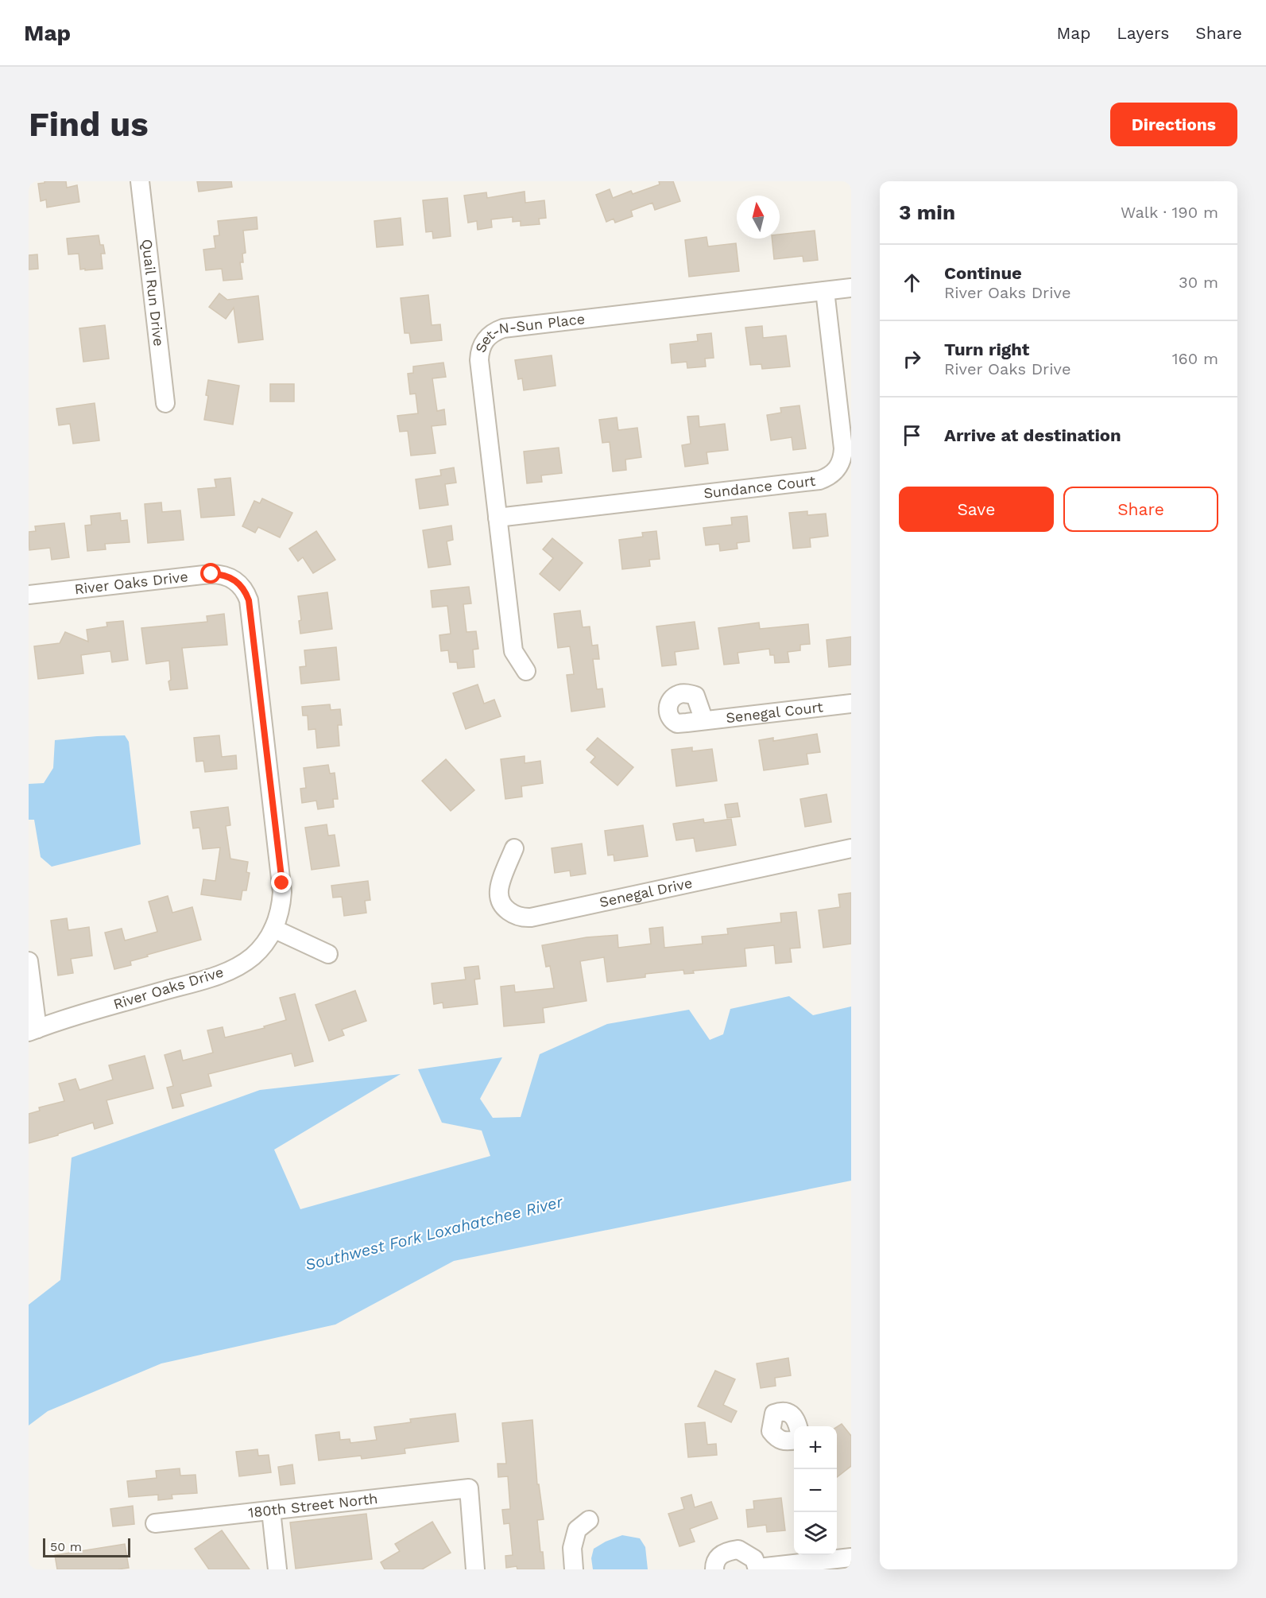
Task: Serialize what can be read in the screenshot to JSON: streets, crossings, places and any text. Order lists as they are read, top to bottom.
{
  "streets": {
    "street": [
      "Quail Run Drive",
      "Set-N-Sun Place",
      "Sundance Court",
      "River Oaks Drive",
      "Senegal Court",
      "Senegal Drive",
      "180th Street North"
    ]
  },
  "crossings": [
    ["Set-N-Sun Place", "Sundance Court"]
  ],
  "water": ["Southwest Fork Loxahatchee River"],
  "scale_bar": "50 m",
  "north": "top",
  "page": {
    "header": "Map",
    "nav": ["Map", "Layers", "Share"],
    "buttons": [
      "Directions",
      ["Save", "Share"]
    ],
    "title": "Find us",
    "heading": ["3 min", "Walk · 190 m"],
    "list": [
      ["Continue", "River Oaks Drive", "30 m"],
      ["Turn right", "River Oaks Drive", "160 m"],
      "Arrive at destination"
    ],
    "map_buttons": ["+", "−"],
    "scale": "50 m"
  }
}
